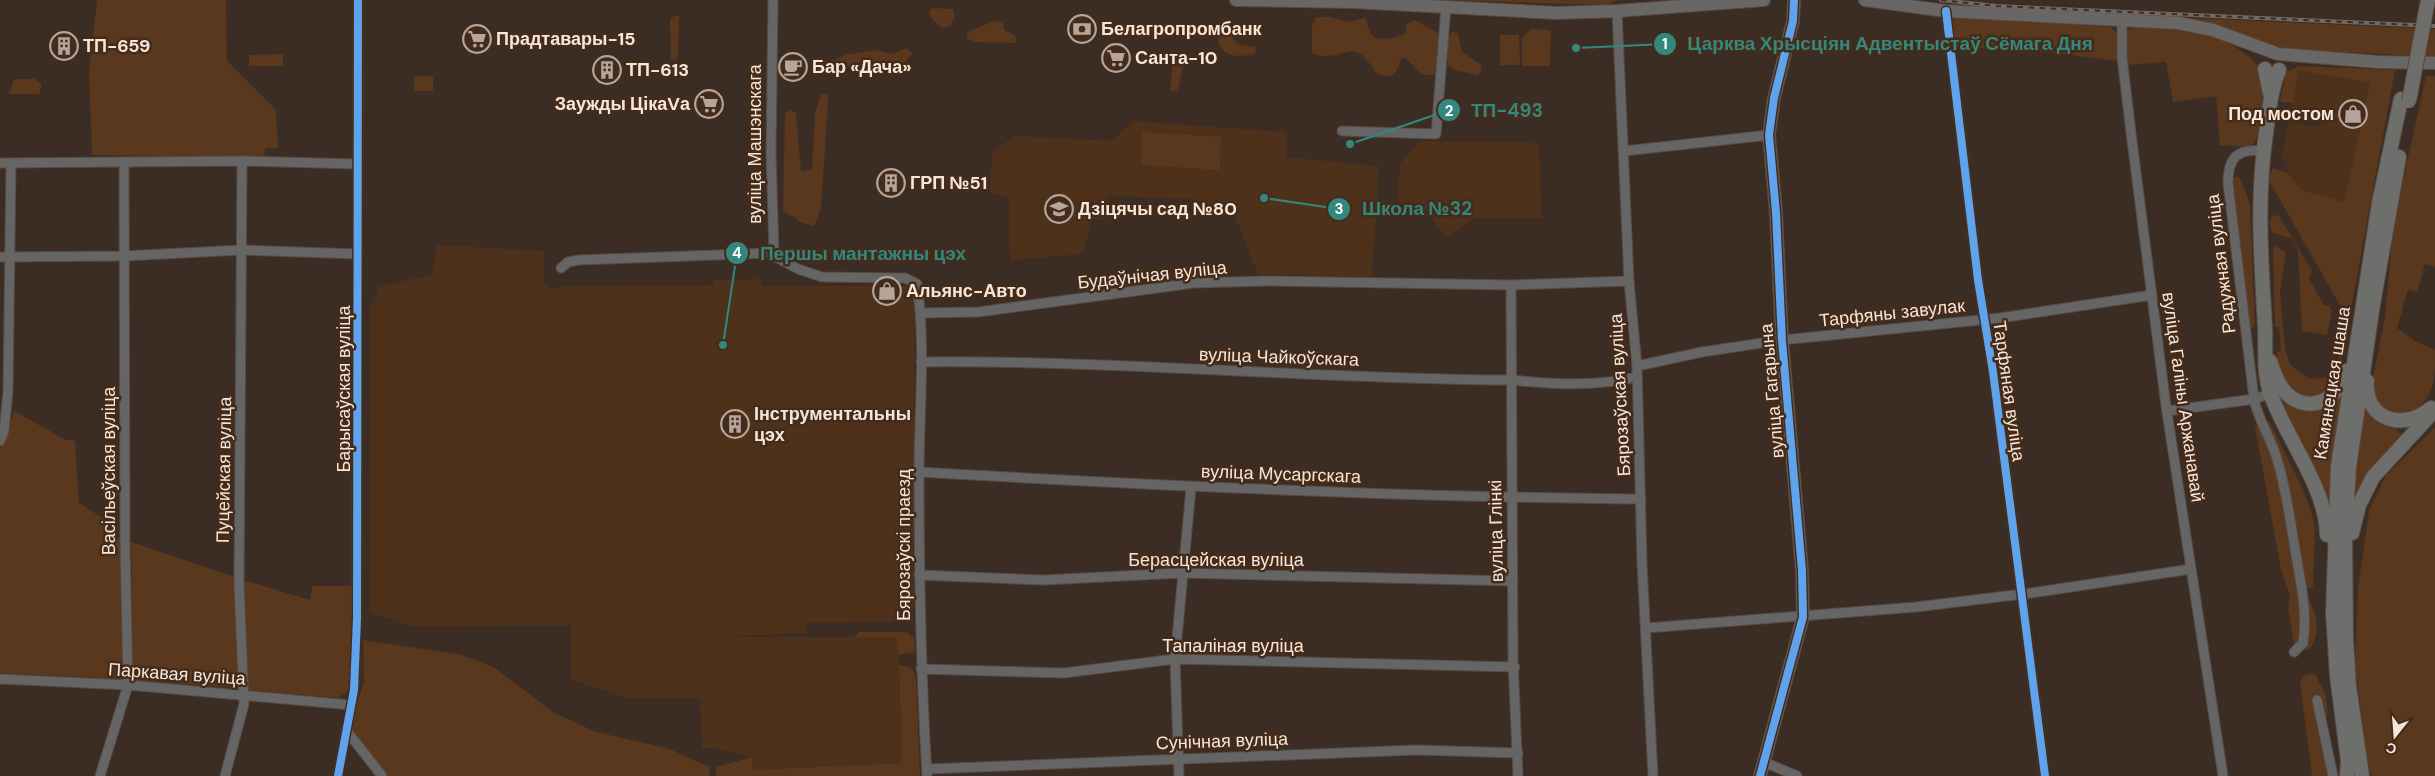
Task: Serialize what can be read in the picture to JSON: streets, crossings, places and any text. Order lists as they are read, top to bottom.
{
  "streets": {
    "main road": ["Камянецкая шаша", "вуліца Гагарына"],
    "street": [
      "вуліца Машэнскага",
      "Радужная вуліца",
      "Будаўнічая вуліца",
      "Тарфяны завулак",
      "вуліца Чайкоўскага",
      "Барысаўская вуліца",
      "Тарфяная вуліца",
      "Бярозаўская вуліца",
      "вуліца Галіны Аржанавай",
      "Пуцейская вуліца",
      "Васільеўская вуліца",
      "вуліца Мусаргскага",
      "вуліца Глінкі",
      "Бярозаўскі праезд",
      "Берасцейская вуліца",
      "Тапаліная вуліца",
      "Паркавая вуліца",
      "Сунічная вуліца"
    ]
  },
  "crossings": [
    ["Будаўнічая вуліца", "Бярозаўская вуліца"],
    ["Будаўнічая вуліца", "вуліца Глінкі"],
    ["Будаўнічая вуліца", "Бярозаўскі праезд"],
    ["Тарфяны завулак", "вуліца Гагарына"],
    ["Тарфяны завулак", "Тарфяная вуліца"],
    ["Тарфяны завулак", "Бярозаўская вуліца"],
    ["Тарфяны завулак", "вуліца Галіны Аржанавай"],
    ["вуліца Чайкоўскага", "Бярозаўская вуліца"],
    ["вуліца Чайкоўскага", "вуліца Глінкі"],
    ["вуліца Чайкоўскага", "Бярозаўскі праезд"],
    ["Барысаўская вуліца", "Паркавая вуліца"],
    ["Бярозаўская вуліца", "вуліца Мусаргскага"],
    ["Пуцейская вуліца", "Паркавая вуліца"],
    ["Васільеўская вуліца", "Паркавая вуліца"],
    ["вуліца Мусаргскага", "вуліца Глінкі"],
    ["вуліца Мусаргскага", "Бярозаўскі праезд"],
    ["вуліца Глінкі", "Берасцейская вуліца"],
    ["вуліца Глінкі", "Тапаліная вуліца"],
    ["вуліца Глінкі", "Сунічная вуліца"],
    ["Бярозаўскі праезд", "Берасцейская вуліца"],
    ["Бярозаўскі праезд", "Тапаліная вуліца"],
    ["Бярозаўскі праезд", "Сунічная вуліца"]
  ],
  "places": {
    "bank": ["Белагропромбанк"],
    "supermarket": ["Прадтавары-15", "Санта-10", "Заужды ЦікаVа"],
    "building": [
      "ТП-659",
      "ТП-613",
      "ГРП №51",
      "Інструментальны цэх"
    ],
    "other": [
      "Царква Хрысціян Адвентыстаў Сёмага Дня",
      "ТП-493",
      "Школа №32",
      "Першы мантажны цэх"
    ],
    "cafe": ["Бар «Дача»"],
    "shop": ["Под мостом", "Альянс-Авто"],
    "school or university": ["Дзіцячы сад №80"]
  },
  "north": "bottom"
}
